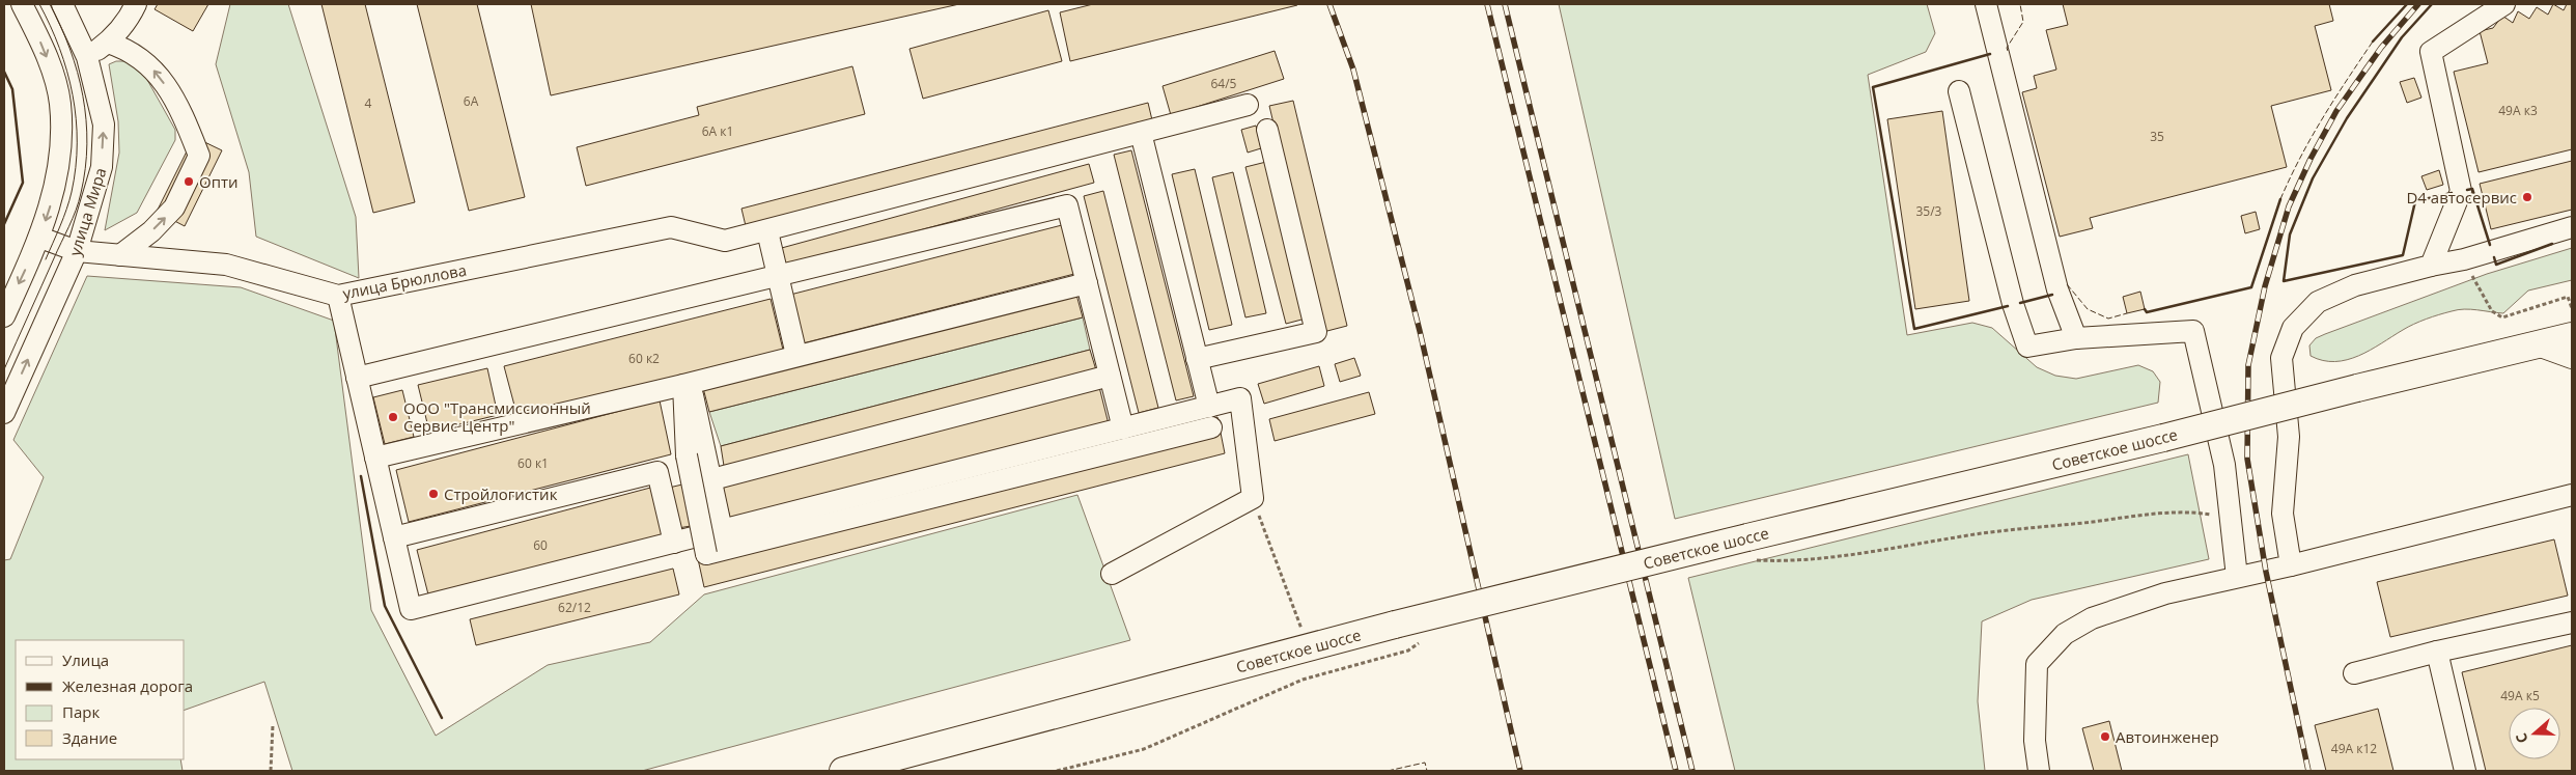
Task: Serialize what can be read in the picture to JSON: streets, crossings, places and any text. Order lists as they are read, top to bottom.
{
  "streets": {
    "main road": ["Советское шоссе"],
    "street": ["улица Мира", "улица Брюллова"]
  },
  "crossings": [
    ["улица Мира", "улица Брюллова"]
  ],
  "places": [
    "Опти",
    "D4 автосервис",
    "ООО \"Трансмиссионный Сервис Центр\"",
    "Стройлогистик",
    "Автоинженер"
  ],
  "house_numbers": [
    "64/5",
    "6А",
    "4",
    "49А к3",
    "6А к1",
    "35",
    "35/3",
    "60 к2",
    "60 к1",
    "60",
    "62/12",
    "49А к5",
    "49А к12"
  ],
  "legend": [
    "Улица",
    "Железная дорога",
    "Парк",
    "Здание"
  ],
  "north": "left"
}
